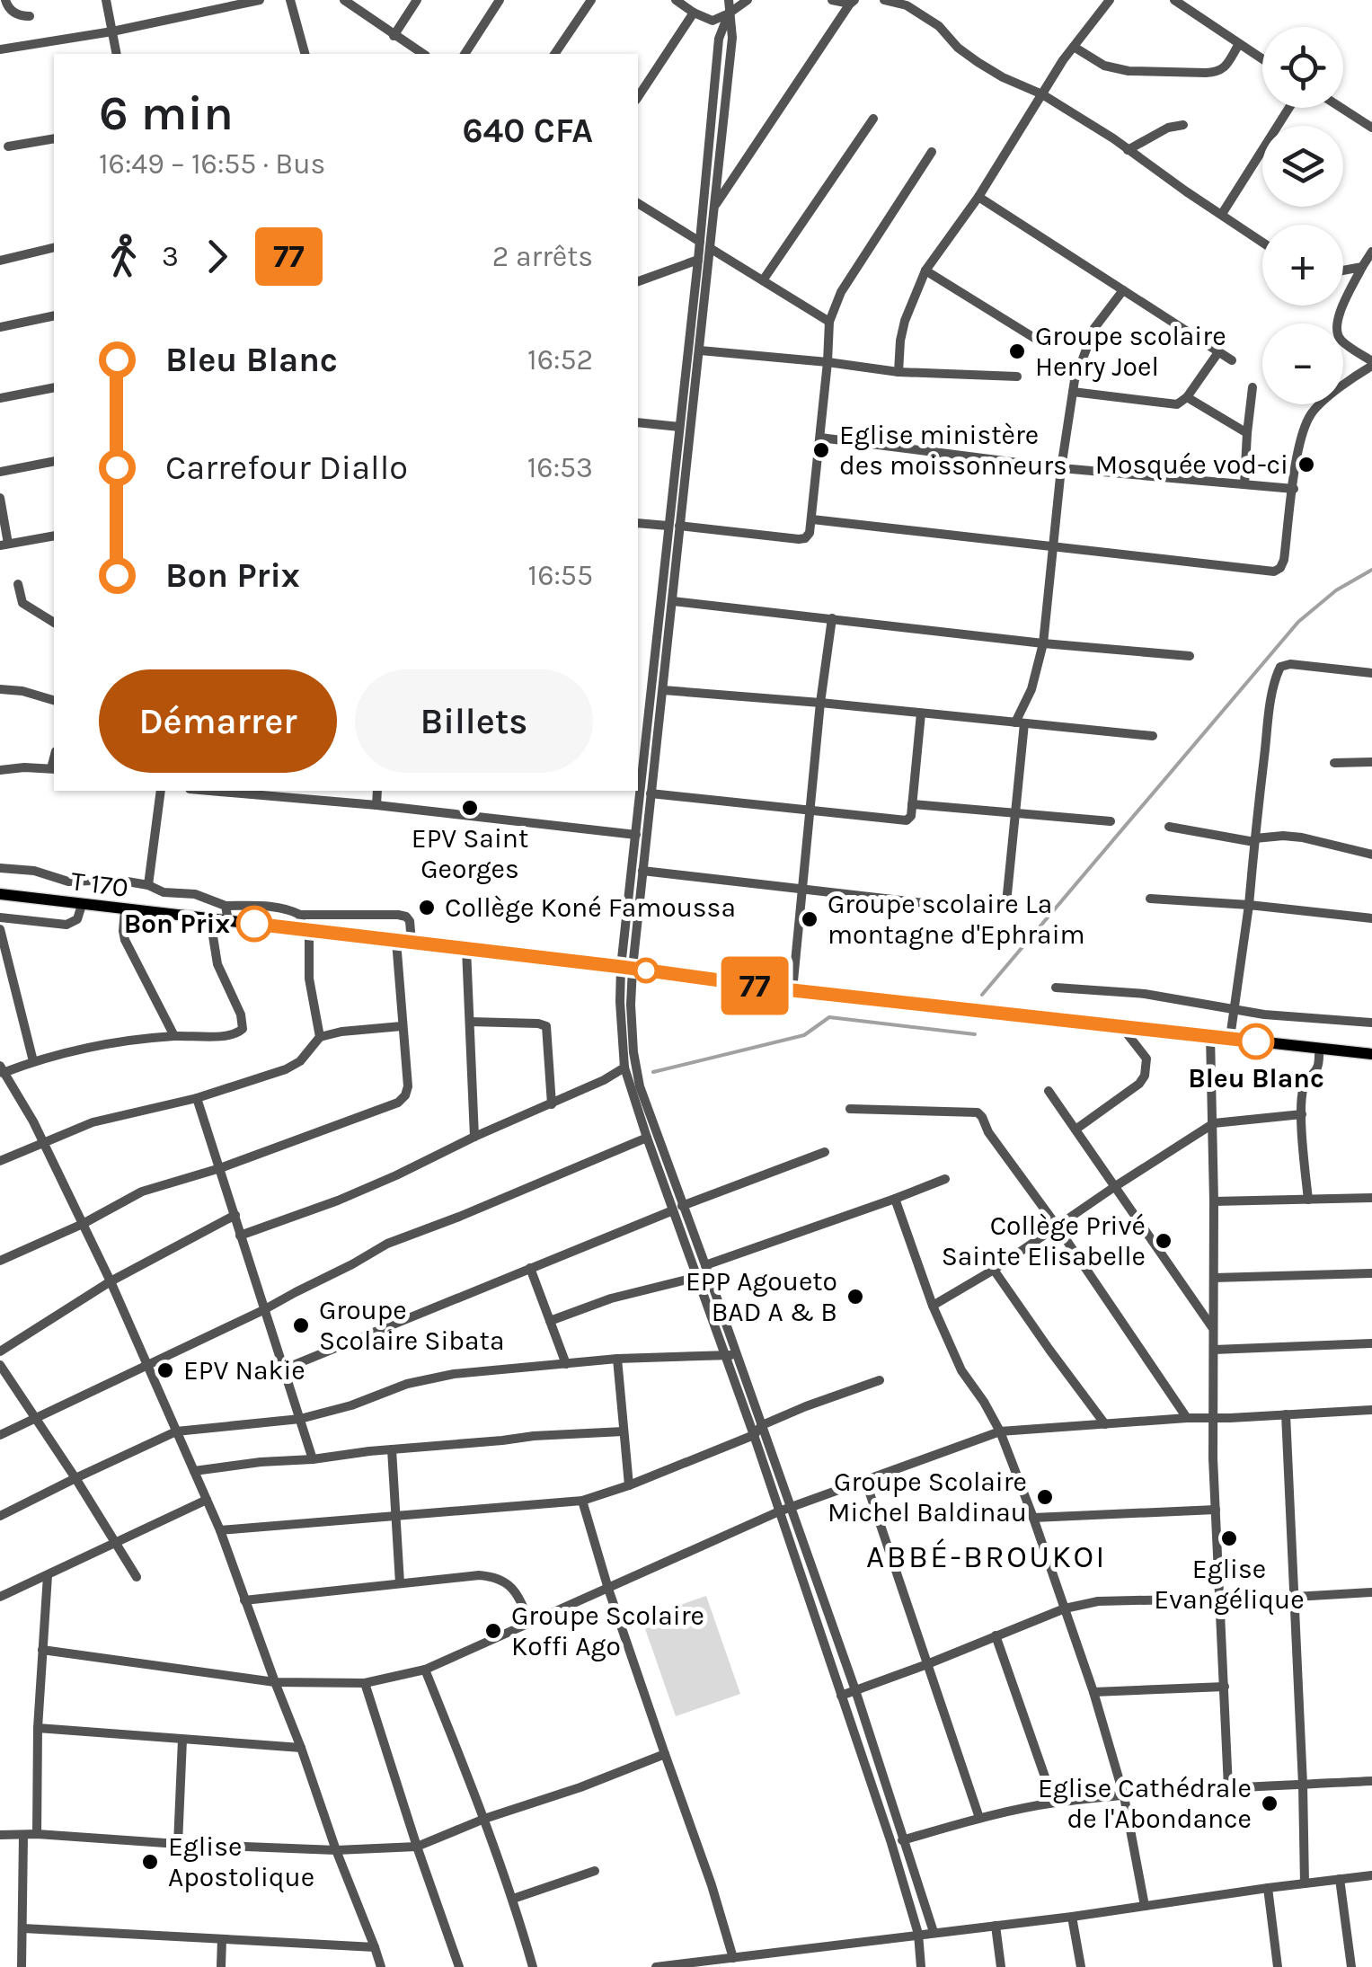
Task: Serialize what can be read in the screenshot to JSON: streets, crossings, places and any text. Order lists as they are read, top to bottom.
{
  "streets": {
    "main road": ["T 170"]
  },
  "districts": ["ABBÉ-BROUKOI"],
  "places": [
    "Groupe scolaire Henry Joel",
    "Eglise ministère des moissonneurs",
    "Mosquée vod-ci",
    "EPV Saint Georges",
    "Collège Koné Famoussa",
    "Groupe scolaire La montagne d'Ephraim",
    "Bon Prix",
    "Bleu Blanc",
    "Collège Privé Sainte Elisabelle",
    "EPP Agoueto BAD A & B",
    "Groupe Scolaire Sibata",
    "EPV Nakie",
    "Groupe Scolaire Michel Baldinau",
    "Eglise Evangélique",
    "Groupe Scolaire Koffi Ago",
    "Eglise Cathédrale de l'Abondance",
    "Eglise Apostolique"
  ],
  "lines": ["bus line 77"],
  "page": {
    "on_map": "77",
    "map_buttons": ["+", "−"],
    "heading": ["6 min", "16:49 – 16:55 · Bus", "640 CFA"],
    "legs": ["3", "77", "2 arrêts"],
    "list": [
      {
        "name": "Bleu Blanc",
        "value": "16:52"
      },
      {
        "name": "Carrefour Diallo",
        "value": "16:53"
      },
      {
        "name": "Bon Prix",
        "value": "16:55"
      }
    ],
    "buttons": ["Démarrer", "Billets"]
  }
}
